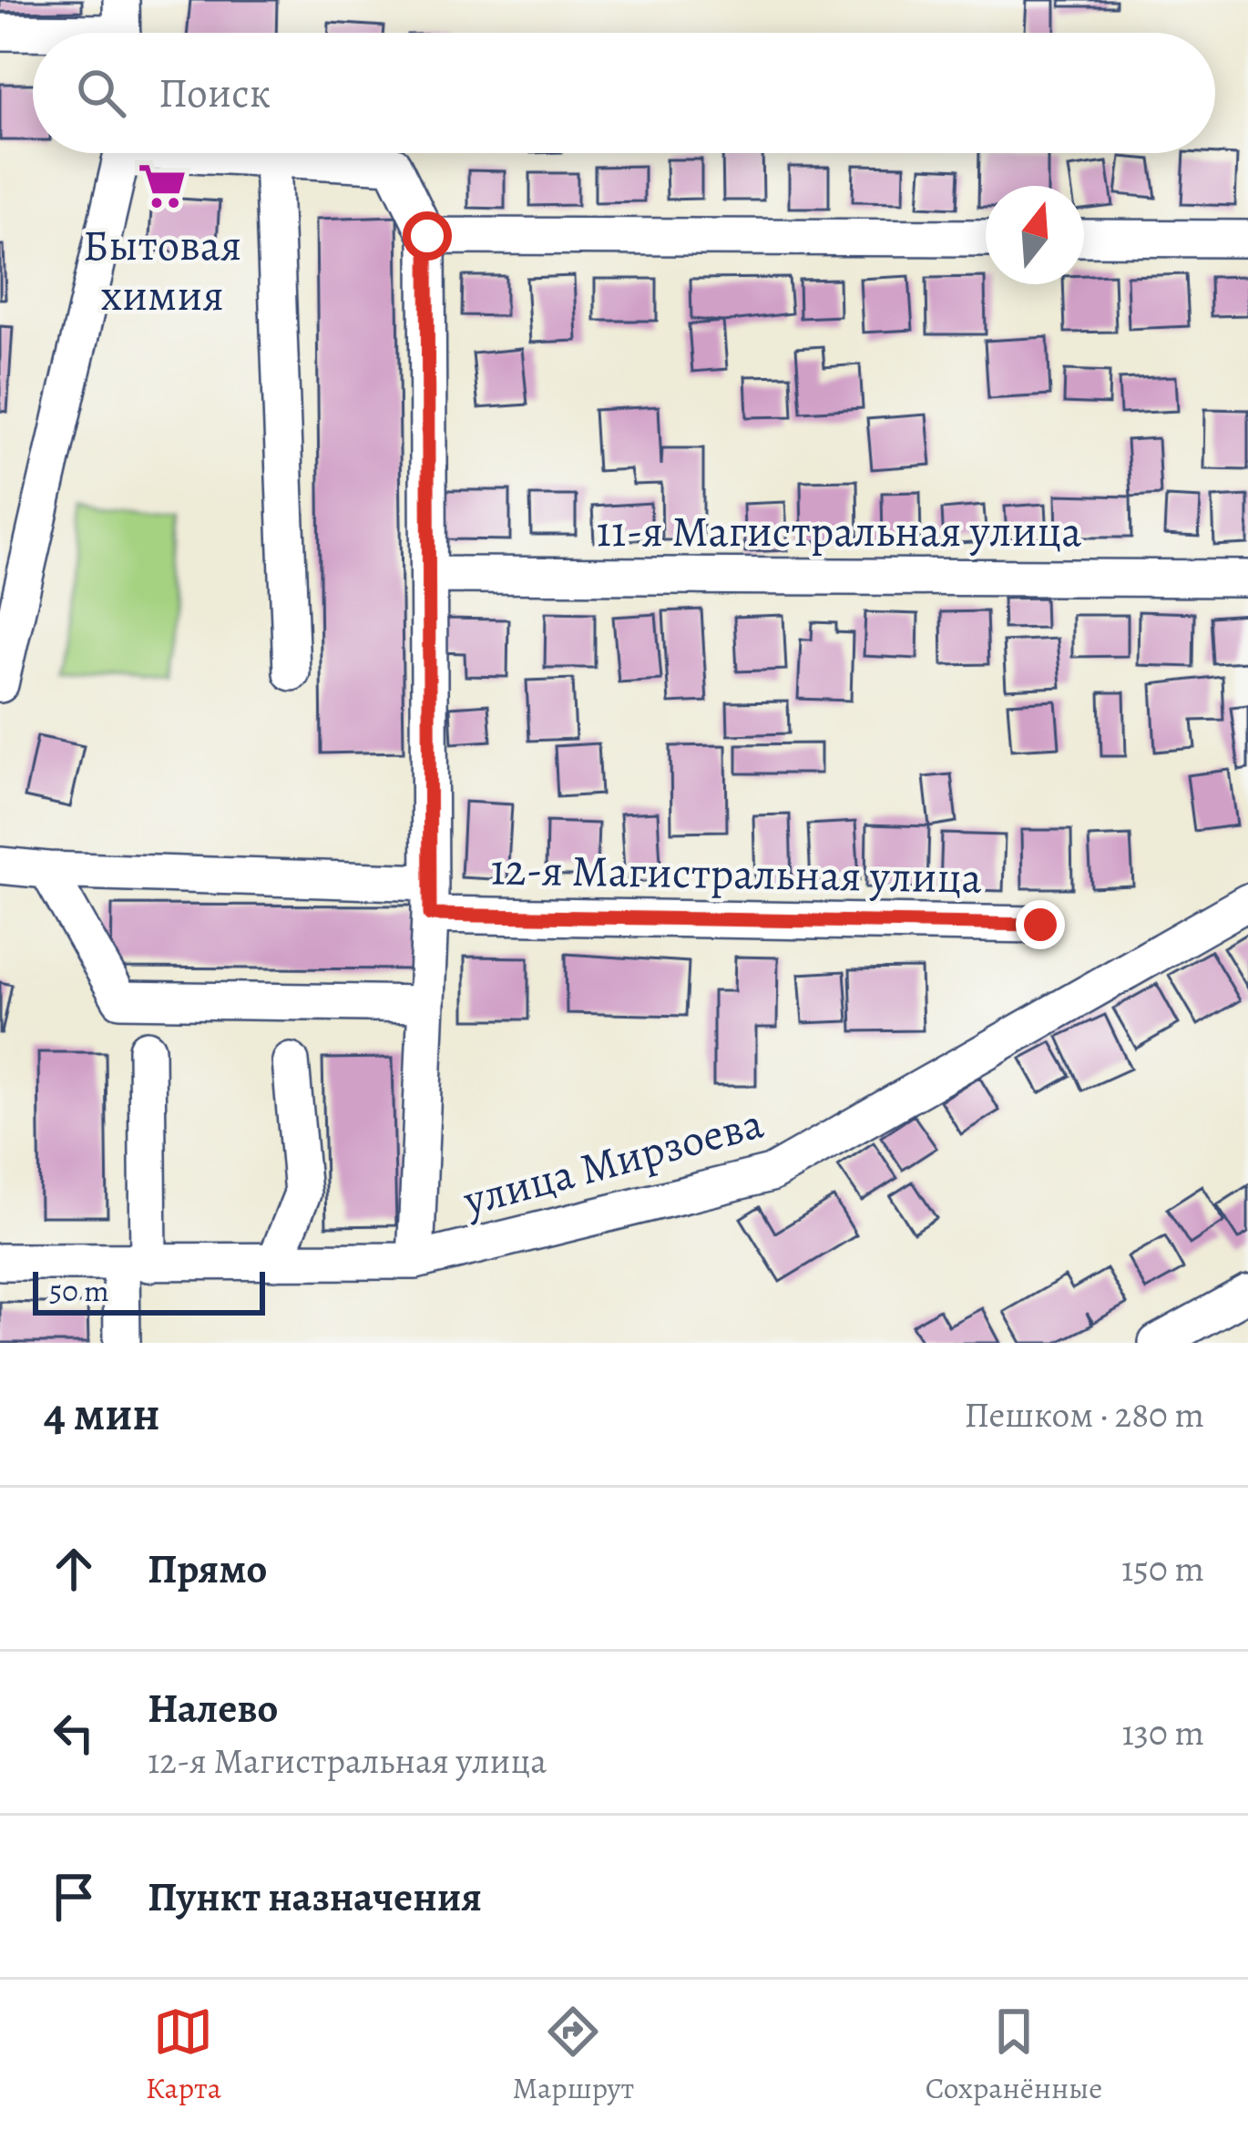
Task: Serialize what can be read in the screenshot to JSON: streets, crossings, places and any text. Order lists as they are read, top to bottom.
{
  "streets": {
    "street": ["11-я Магистральная улица", "12-я Магистральная улица", "улица Мирзоева"]
  },
  "places": {
    "supermarket": ["Бытовая химия"]
  },
  "scale_bar": "50 m",
  "north": "top",
  "page": {
    "search": "Поиск",
    "scale": "50 m",
    "heading": ["4 мин", "Пешком · 280 m"],
    "list": [
      ["Прямо", "150 m"],
      ["Налево", "12-я Магистральная улица", "130 m"],
      "Пункт назначения"
    ],
    "nav": ["Карта", "Маршрут", "Сохранённые"]
  }
}
